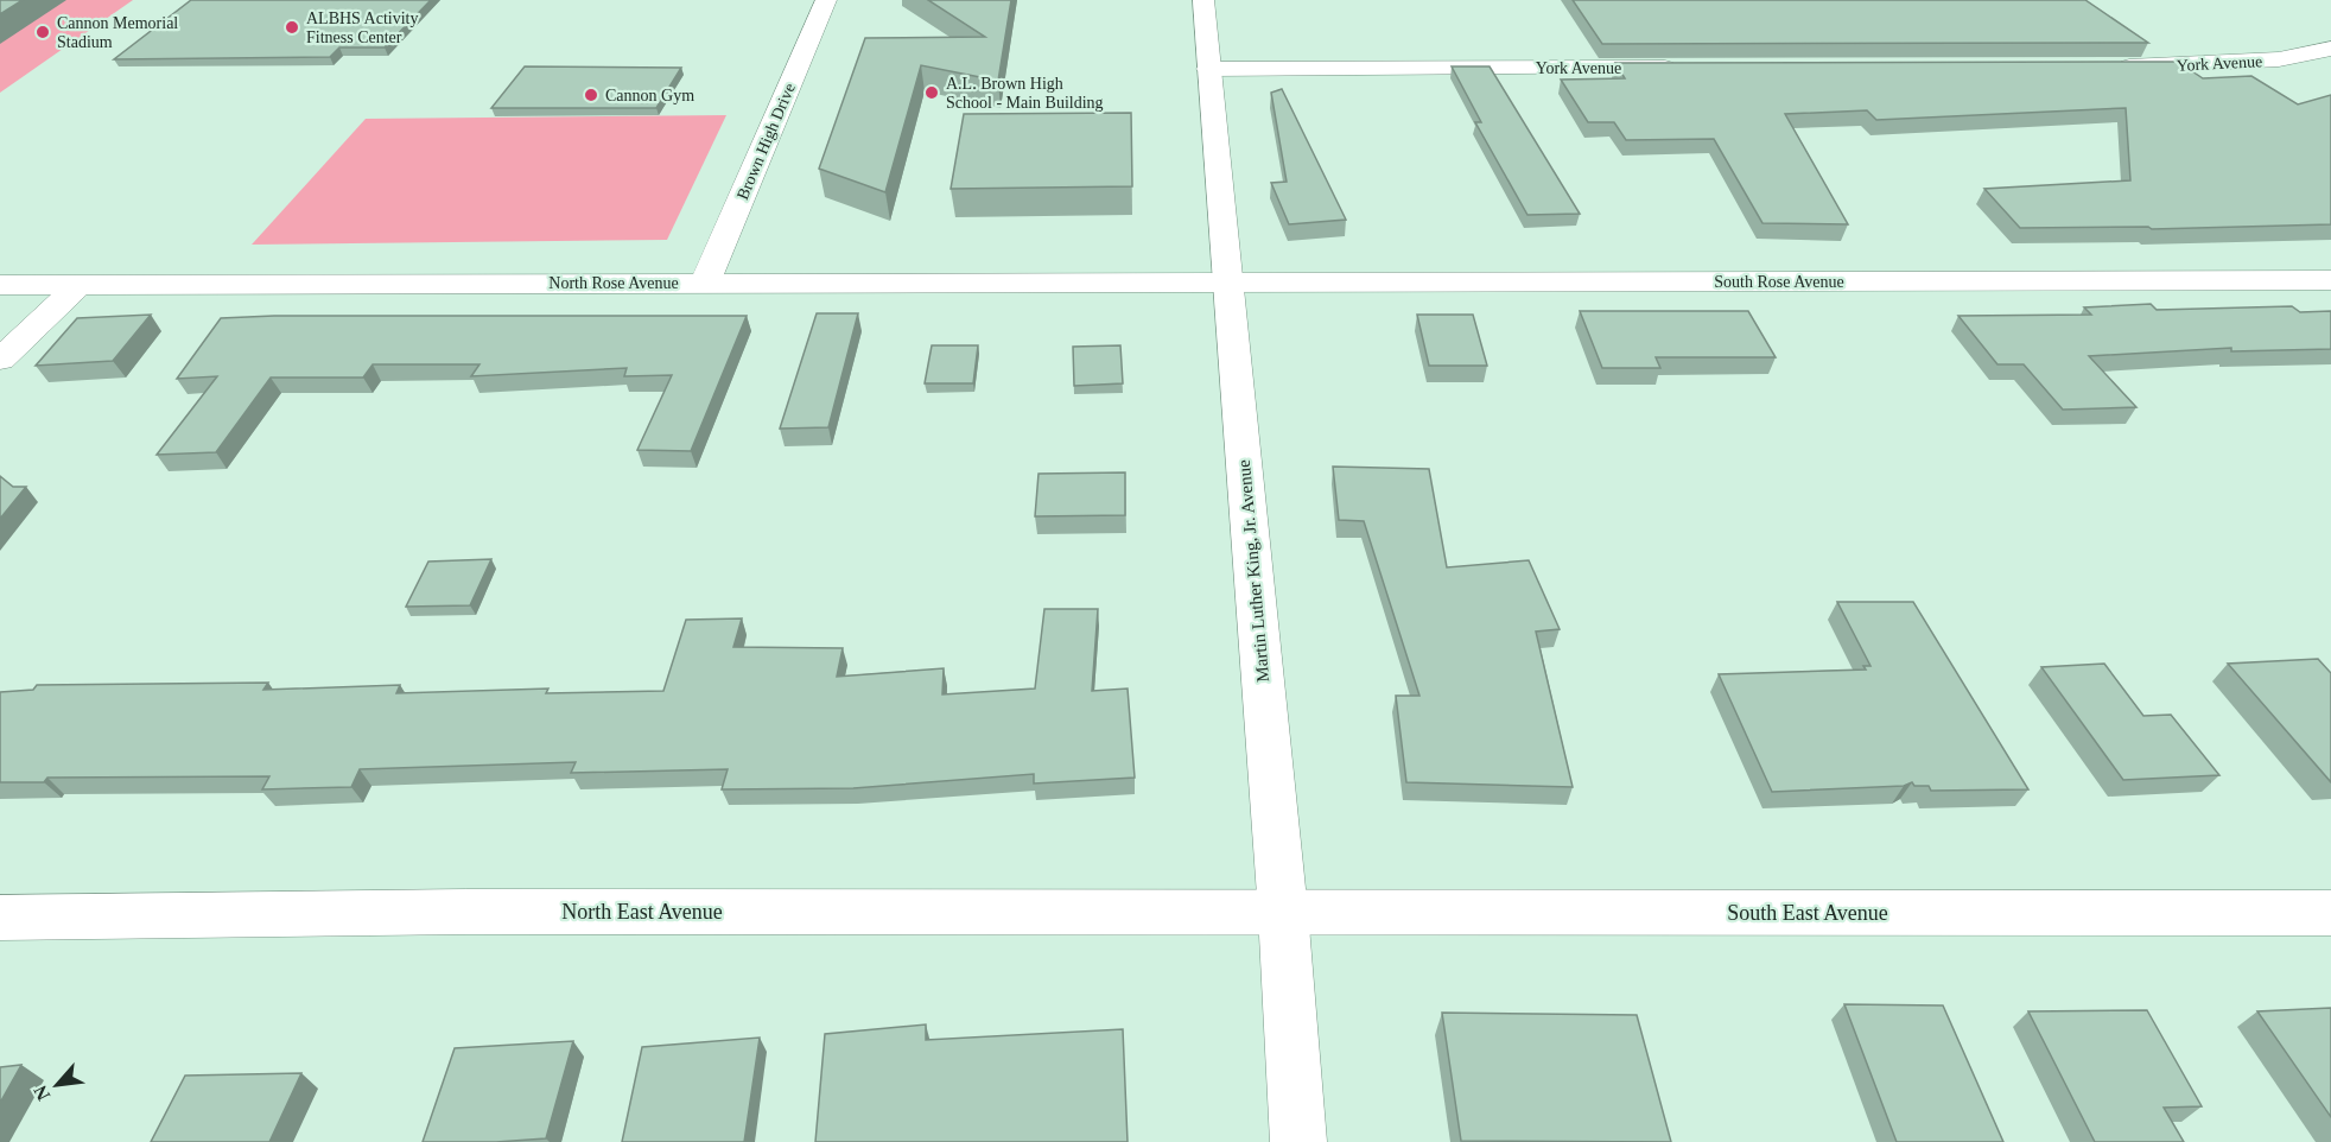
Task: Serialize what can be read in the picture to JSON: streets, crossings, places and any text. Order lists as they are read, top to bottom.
{
  "streets": {
    "street": [
      "York Avenue",
      "Brown High Drive",
      "South Rose Avenue",
      "North Rose Avenue",
      "Martin Luther King, Jr. Avenue",
      "North East Avenue",
      "South East Avenue"
    ]
  },
  "crossings": [
    ["York Avenue", "Martin Luther King, Jr. Avenue"],
    ["Brown High Drive", "North Rose Avenue"],
    ["South Rose Avenue", "North Rose Avenue"],
    ["South Rose Avenue", "Martin Luther King, Jr. Avenue"],
    ["North Rose Avenue", "Martin Luther King, Jr. Avenue"],
    ["Martin Luther King, Jr. Avenue", "North East Avenue"],
    ["Martin Luther King, Jr. Avenue", "South East Avenue"],
    ["North East Avenue", "South East Avenue"]
  ],
  "places": [
    "ALBHS Activity Fitness Center",
    "Cannon Memorial Stadium",
    "A.L. Brown High School - Main Building",
    "Cannon Gym"
  ],
  "north": "bottom left"
}
